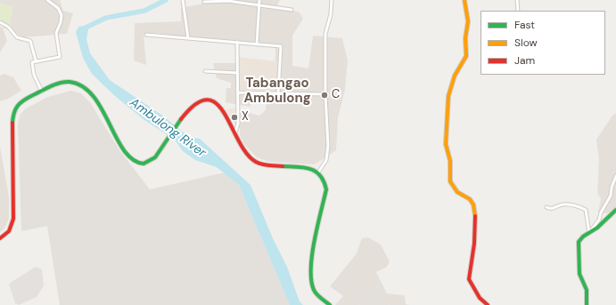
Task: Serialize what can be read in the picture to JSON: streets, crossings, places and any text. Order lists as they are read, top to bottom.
{
  "districts": ["Tabangao Ambulong"],
  "water": ["Ambulong River"],
  "places": ["C", "X"],
  "legend": ["Fast", "Slow", "Jam"]
}
